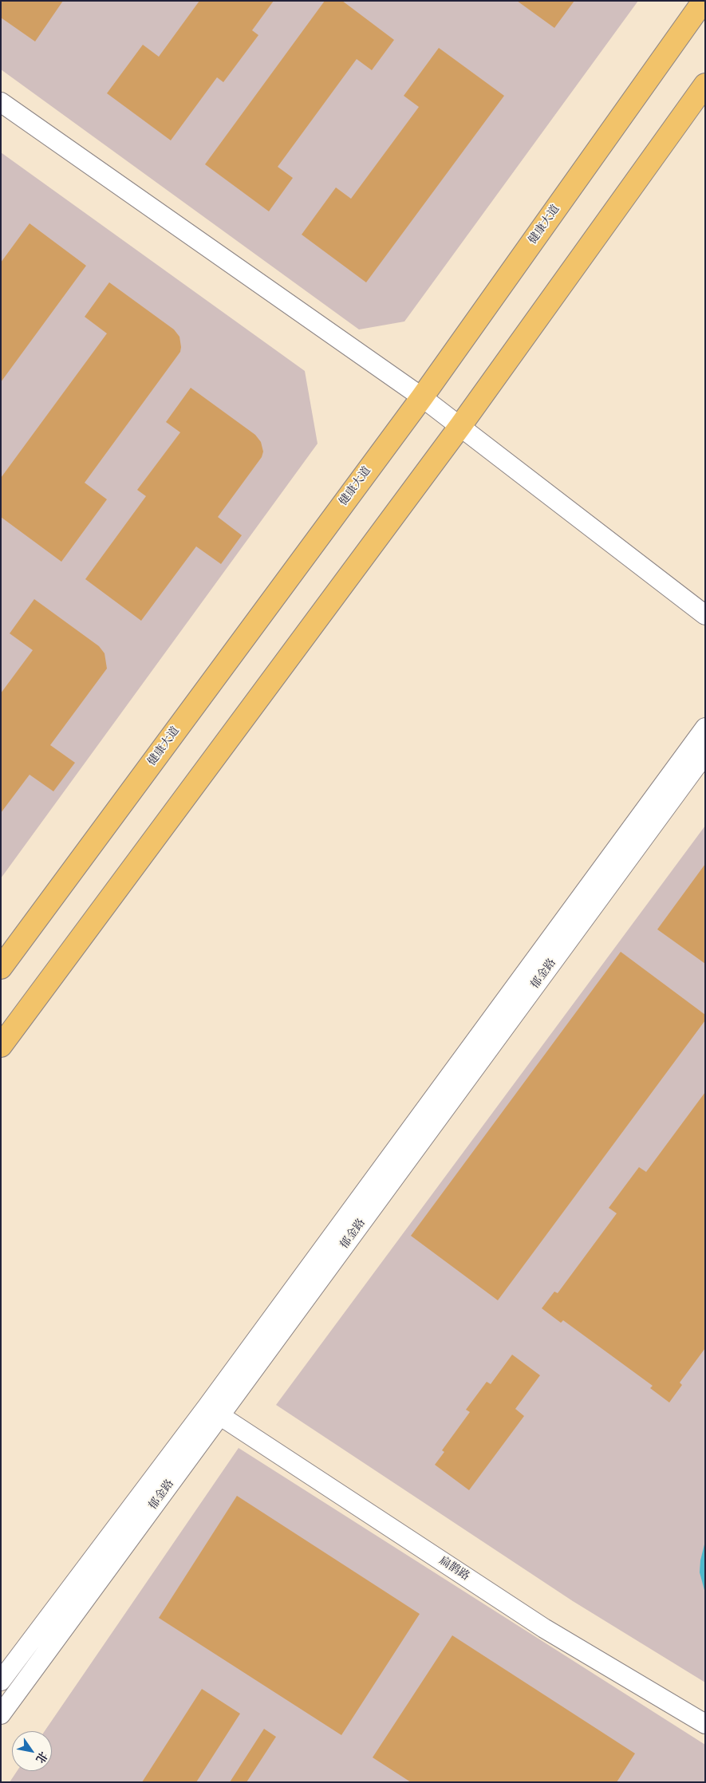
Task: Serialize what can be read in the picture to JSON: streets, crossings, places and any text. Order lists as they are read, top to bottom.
{
  "streets": {
    "main road": ["健康大道"],
    "street": ["郁金路", "扁鹊路"]
  },
  "crossings": [
    ["郁金路", "扁鹊路"]
  ],
  "north": "bottom right"
}
